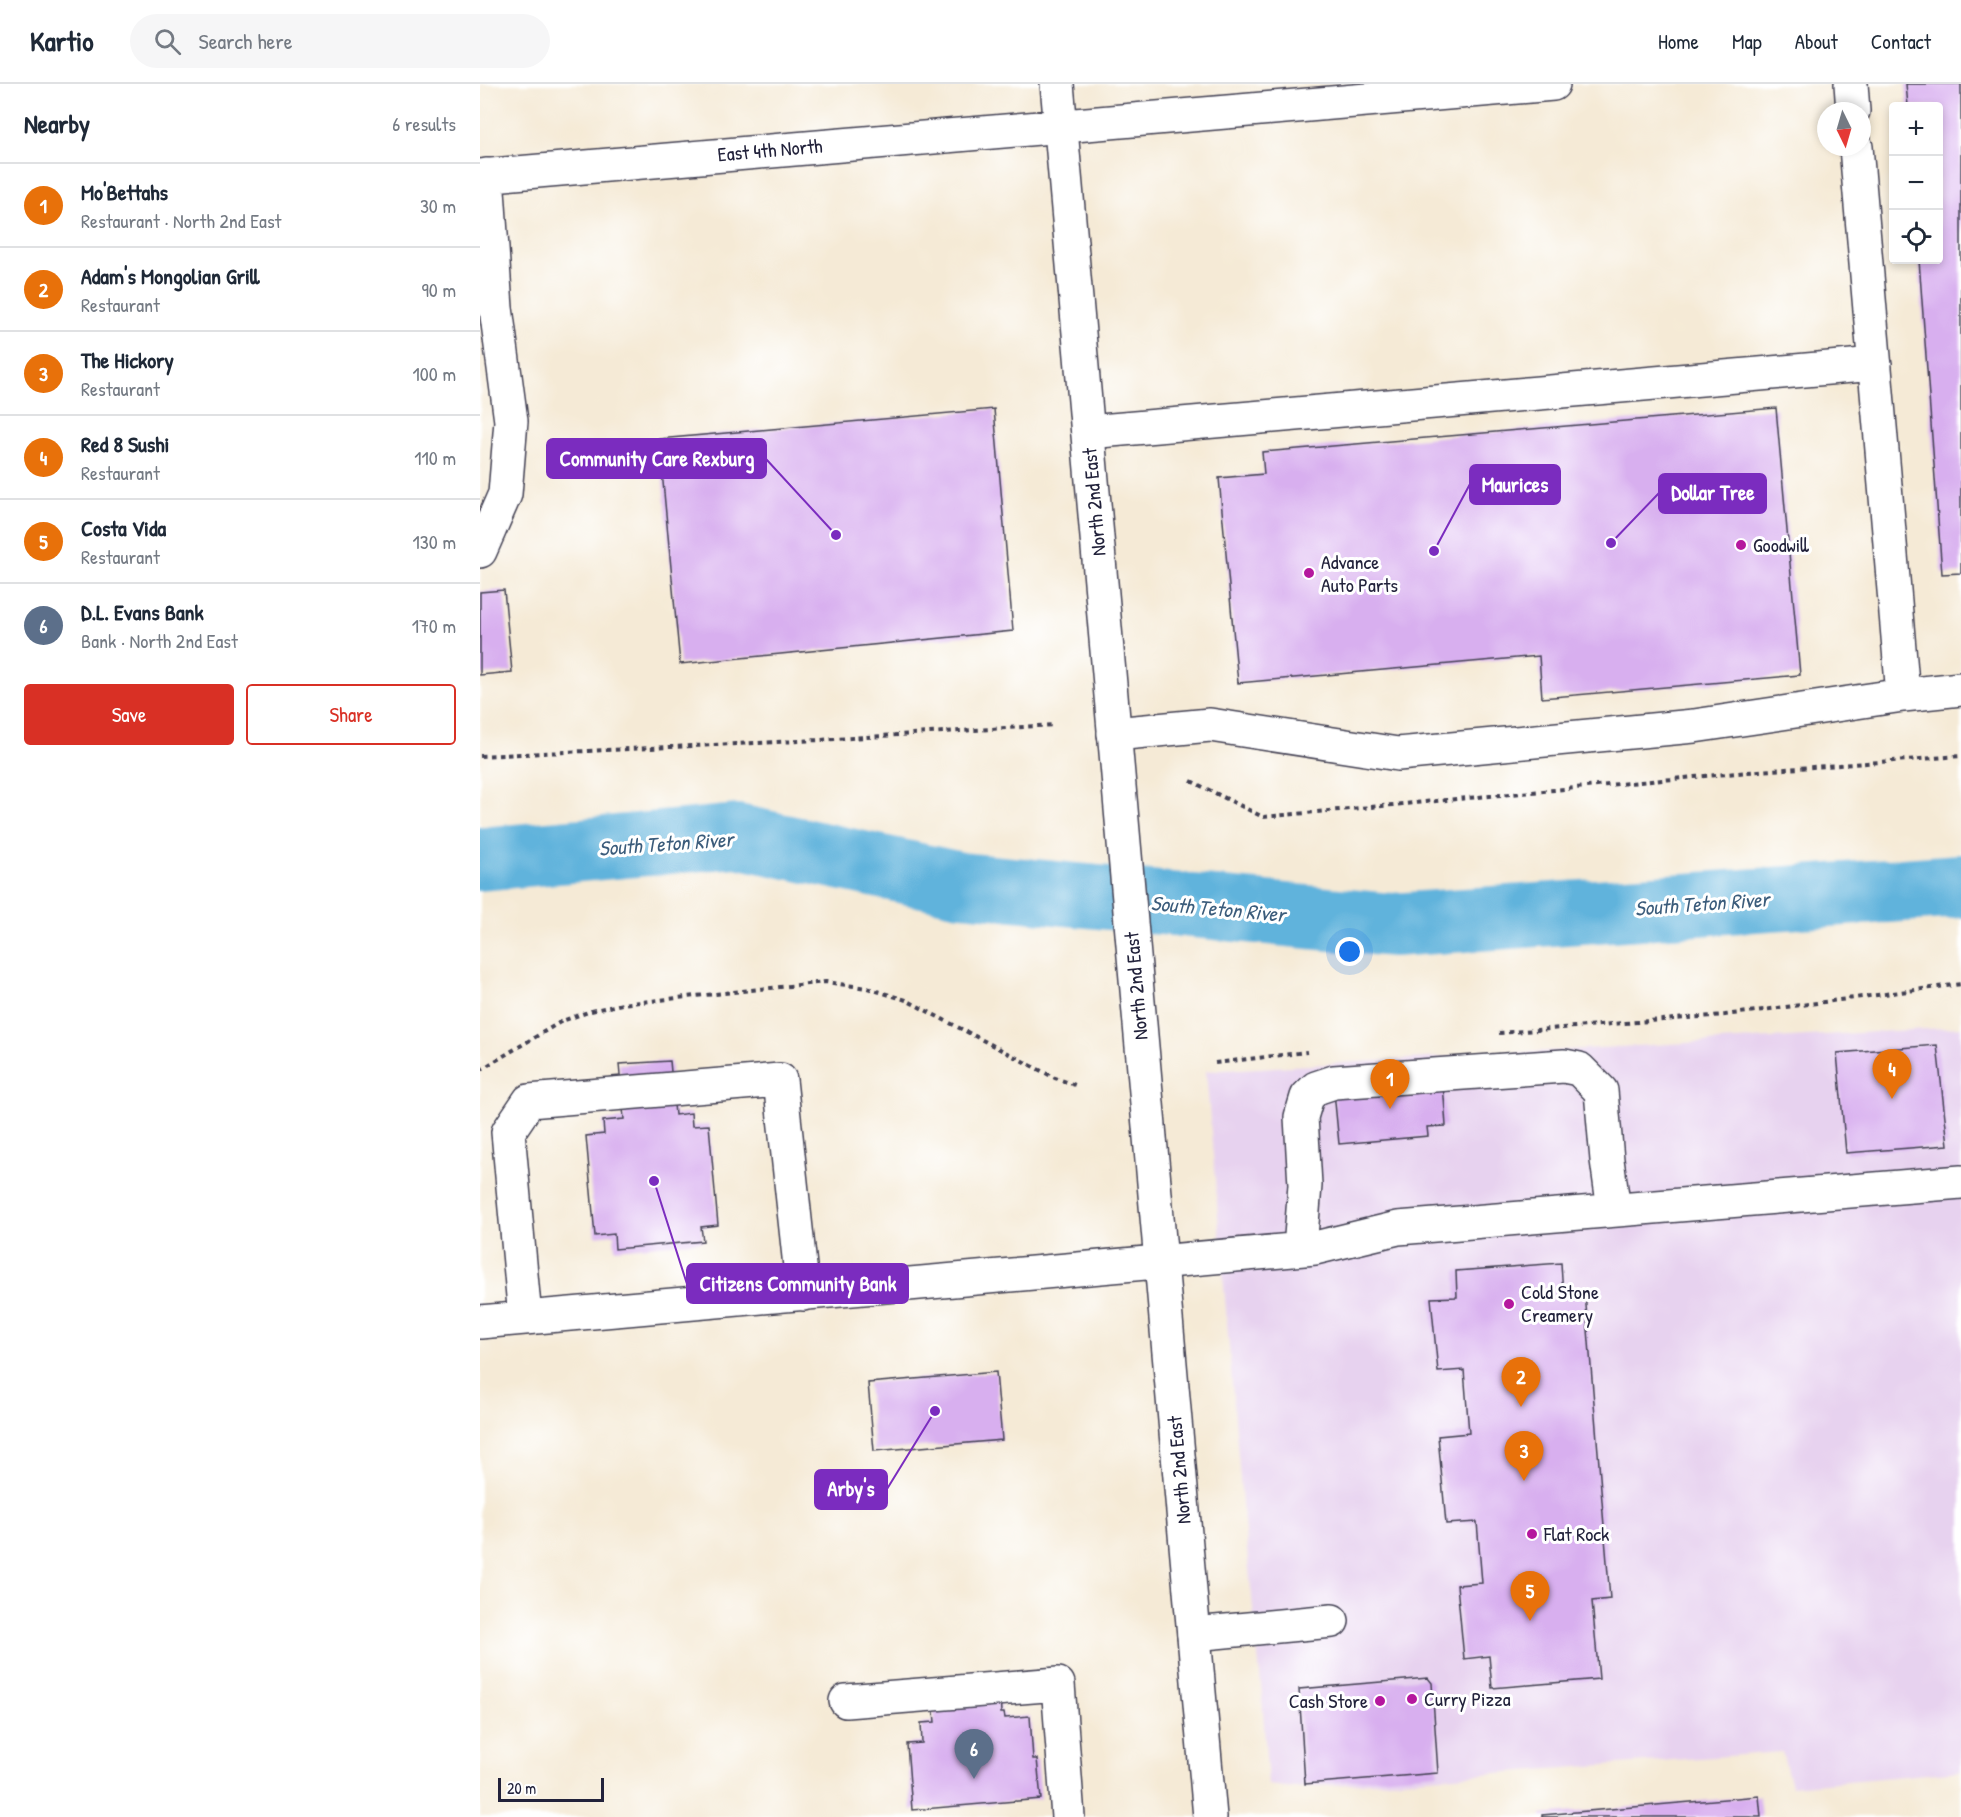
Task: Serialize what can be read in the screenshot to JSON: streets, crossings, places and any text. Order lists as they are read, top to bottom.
{
  "streets": {
    "main road": ["East 4th North", "North 2nd East"]
  },
  "crossings": [
    ["East 4th North", "North 2nd East"]
  ],
  "water": ["South Teton River"],
  "places": [
    "Community Care Rexburg",
    "Dollar Tree",
    "Goodwill",
    "Maurices",
    "Advance Auto Parts",
    "Citizens Community Bank",
    "Cold Stone Creamery",
    "Arby's",
    "Flat Rock",
    "Curry Pizza",
    "Cash Store"
  ],
  "scale_bar": "20 m",
  "north": "bottom",
  "page": {
    "header": "Kartio",
    "search": "Search here",
    "nav": [
      "Home",
      "Map",
      "About",
      "Contact"
    ],
    "heading": ["Nearby", "6 results"],
    "map_buttons": ["+", "−"],
    "list": [
      {
        "mark": "1",
        "name": "Mo'Bettahs",
        "note": "Restaurant · North 2nd East",
        "value": "30 m"
      },
      {
        "mark": "2",
        "name": "Adam's Mongolian Grill",
        "note": "Restaurant",
        "value": "90 m"
      },
      {
        "mark": "3",
        "name": "The Hickory",
        "note": "Restaurant",
        "value": "100 m"
      },
      {
        "mark": "4",
        "name": "Red 8 Sushi",
        "note": "Restaurant",
        "value": "110 m"
      },
      {
        "mark": "5",
        "name": "Costa Vida",
        "note": "Restaurant",
        "value": "130 m"
      },
      {
        "mark": "6",
        "name": "D.L. Evans Bank",
        "note": "Bank · North 2nd East",
        "value": "170 m"
      }
    ],
    "buttons": ["Save", "Share"],
    "pins": [
      "4",
      "1",
      "2",
      "3",
      "5",
      "6"
    ],
    "scale": "20 m"
  }
}
